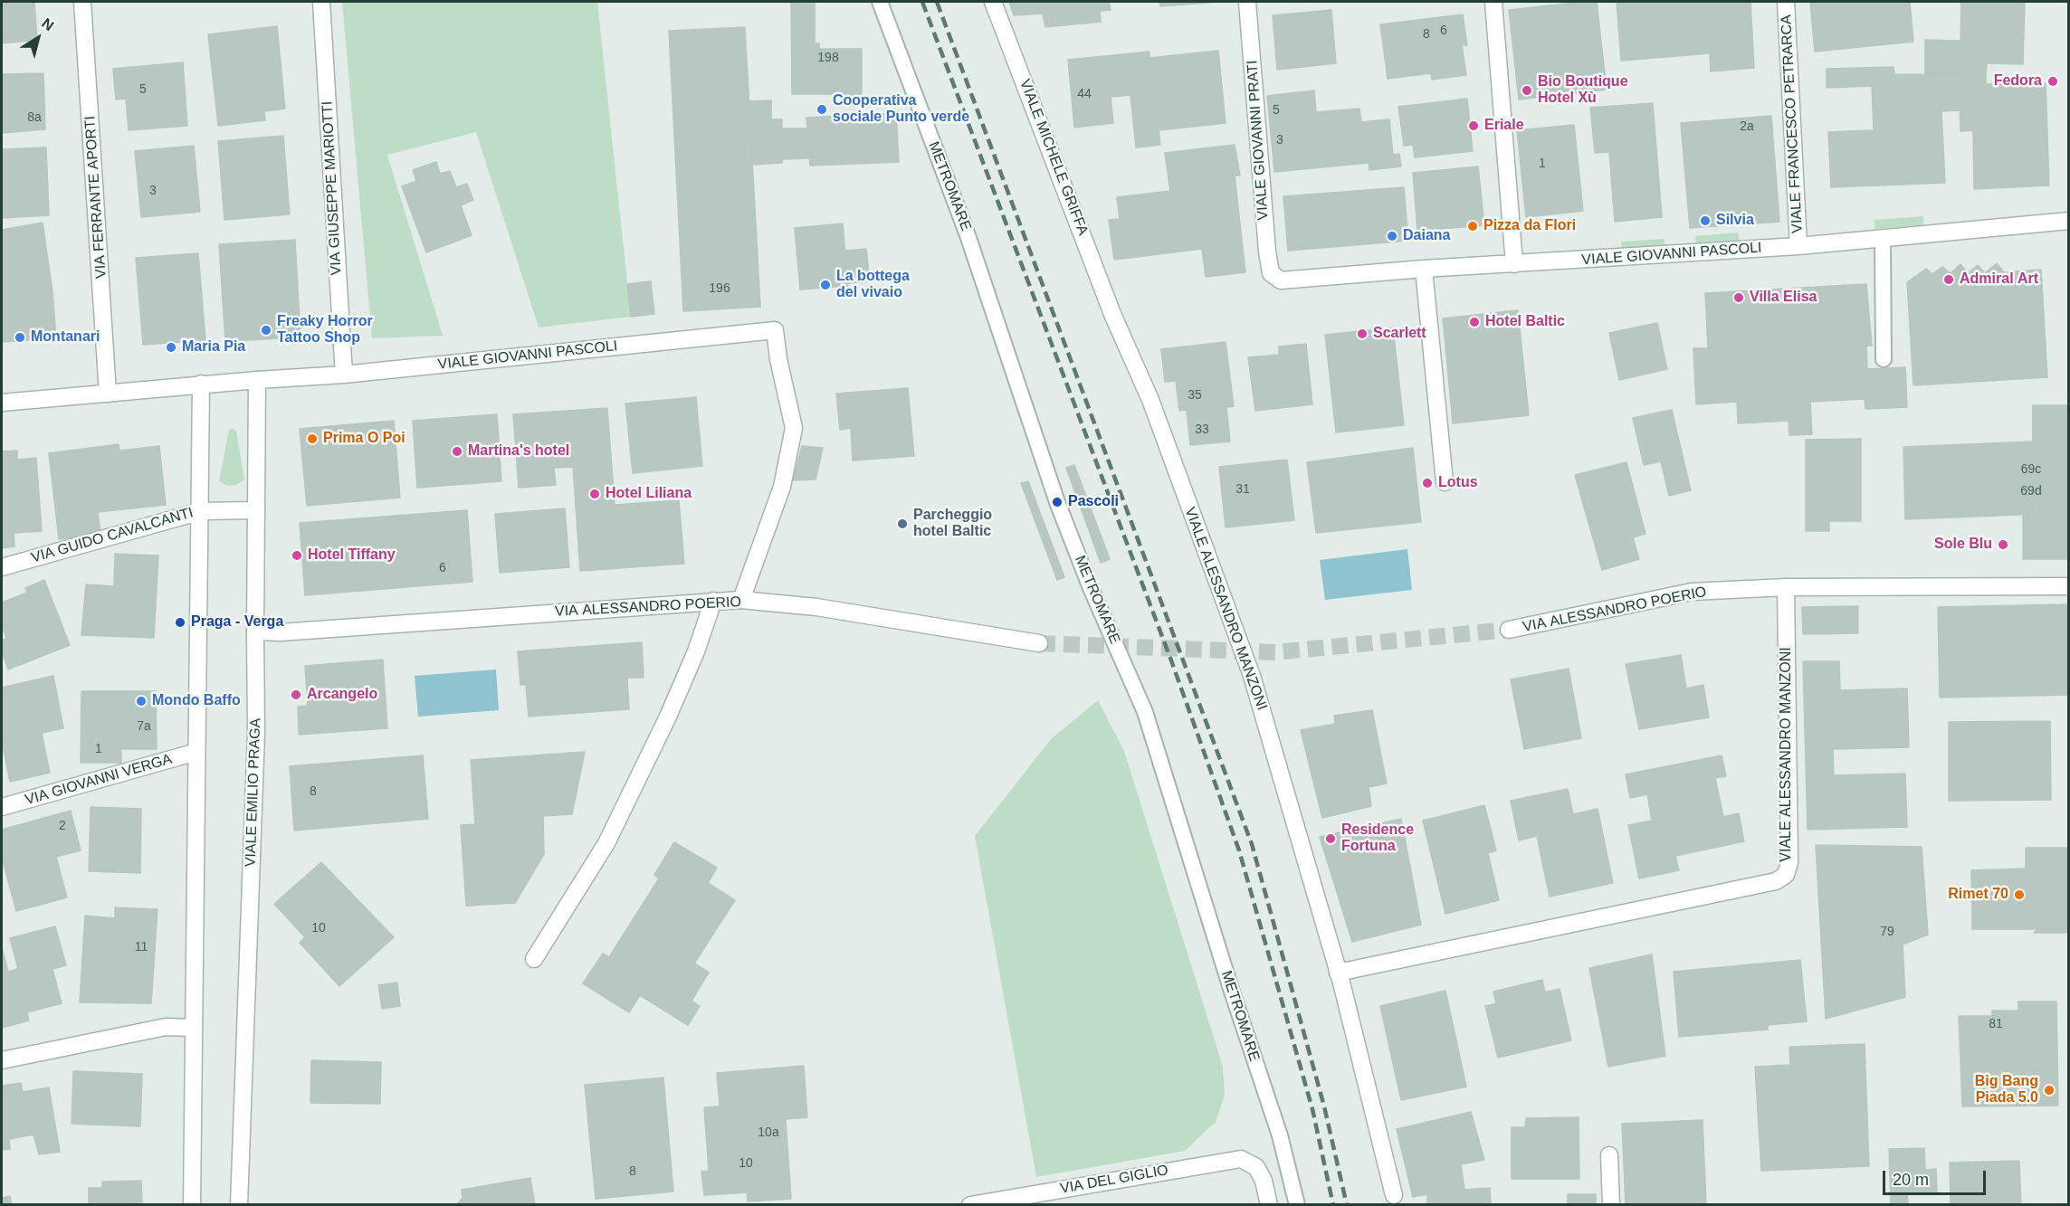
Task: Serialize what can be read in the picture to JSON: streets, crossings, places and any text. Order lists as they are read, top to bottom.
{
  "streets": {
    "street": [
      "VIALE FRANCESCO PETRARCA",
      "VIALE GIOVANNI PRATI",
      "VIALE MICHELE GRIFFA",
      "VIA GIUSEPPE MARIOTTI",
      "VIA FERRANTE APORTI",
      "VIALE GIOVANNI PASCOLI",
      "VIA GUIDO CAVALCANTI",
      "VIA ALESSANDRO POERIO",
      "VIALE ALESSANDRO MANZONI",
      "VIA GIOVANNI VERGA",
      "VIALE EMILIO PRAGA",
      "VIA DEL GIGLIO"
    ],
    "lane": ["METROMARE"]
  },
  "crossings": [
    ["VIALE FRANCESCO PETRARCA", "VIALE GIOVANNI PASCOLI"],
    ["VIALE GIOVANNI PRATI", "VIALE GIOVANNI PASCOLI"],
    ["VIALE MICHELE GRIFFA", "VIALE ALESSANDRO MANZONI"],
    ["VIA GIUSEPPE MARIOTTI", "VIALE GIOVANNI PASCOLI"],
    ["VIA FERRANTE APORTI", "VIALE GIOVANNI PASCOLI"],
    ["VIALE GIOVANNI PASCOLI", "VIA ALESSANDRO POERIO"],
    ["VIALE GIOVANNI PASCOLI", "VIALE EMILIO PRAGA"],
    ["VIA GUIDO CAVALCANTI", "VIALE EMILIO PRAGA"],
    ["VIA ALESSANDRO POERIO", "VIALE ALESSANDRO MANZONI"],
    ["VIA ALESSANDRO POERIO", "VIALE EMILIO PRAGA"]
  ],
  "places": [
    "Fedora",
    "Bio Boutique Hotel Xù",
    "Cooperativa sociale Punto verde",
    "Eriale",
    "Silvia",
    "Pizza da Flori",
    "Daiana",
    "Admiral Art",
    "La bottega del vivaio",
    "Villa Elisa",
    "Hotel Baltic",
    "Freaky Horror Tattoo Shop",
    "Scarlett",
    "Montanari",
    "Maria Pia",
    "Prima O Poi",
    "Martina's hotel",
    "Lotus",
    "Hotel Liliana",
    "Pascoli",
    "Parcheggio hotel Baltic",
    "Sole Blu",
    "Hotel Tiffany",
    "Praga - Verga",
    "Arcangelo",
    "Mondo Baffo",
    "Residence Fortuna",
    "Rimet 70",
    "Big Bang Piada 5.0"
  ],
  "house_numbers": [
    "6",
    "8",
    "198",
    "5",
    "44",
    "5",
    "8a",
    "2a",
    "3",
    "1",
    "3",
    "196",
    "35",
    "33",
    "69c",
    "31",
    "69d",
    "6",
    "7a",
    "1",
    "8",
    "2",
    "10",
    "79",
    "11",
    "81",
    "10a",
    "10",
    "8"
  ],
  "scale_bar": "20 m",
  "north": "top right"
}
